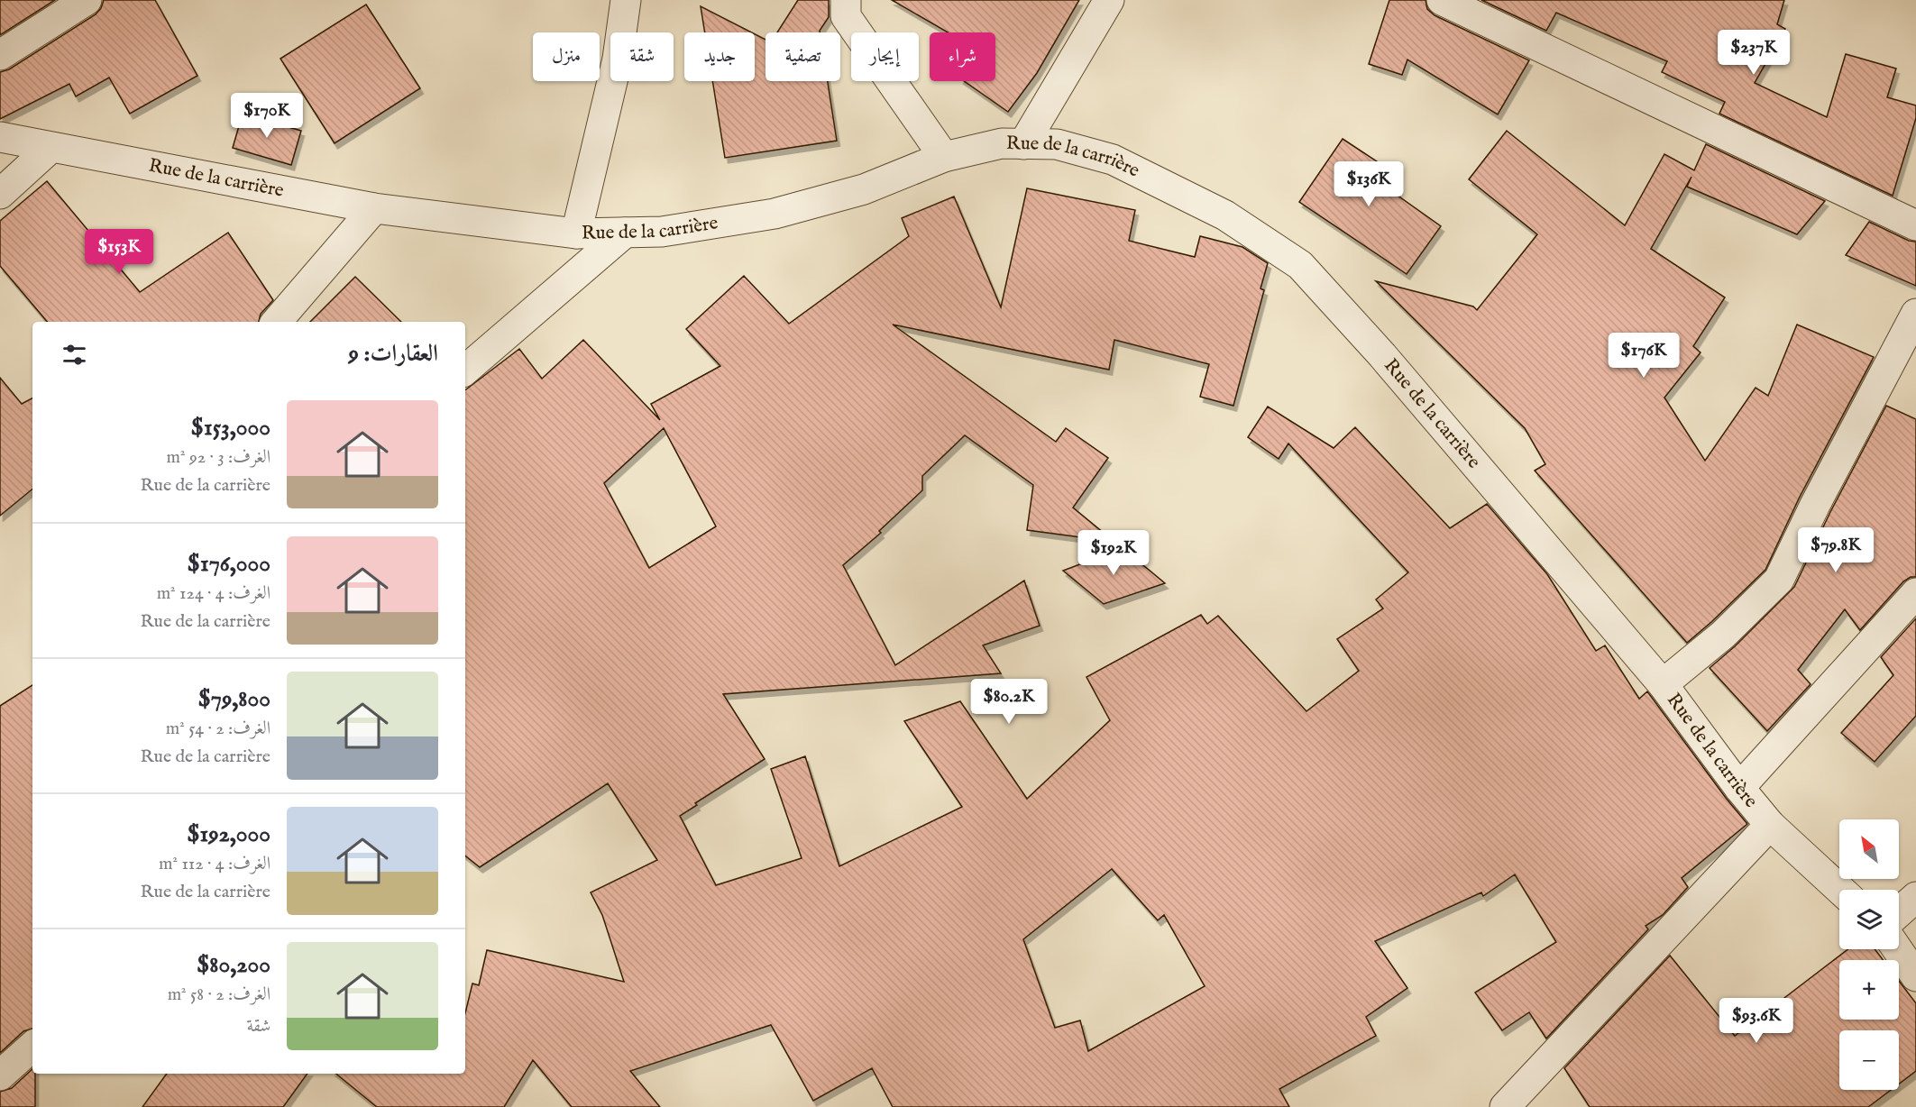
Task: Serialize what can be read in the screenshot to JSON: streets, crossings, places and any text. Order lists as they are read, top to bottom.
{
  "streets": {
    "street": ["Rue de la carrière"]
  },
  "north": "top left",
  "page": {
    "price": [
      "$237K",
      "$170K",
      "$136K",
      "$153K",
      "$176K",
      "$79.8K",
      "$192K",
      "$80.2K",
      "$93.6K"
    ],
    "chip": [
      "شراء",
      "إيجار",
      "تصفية",
      "جديد",
      "شقة",
      "منزل"
    ],
    "heading": "العقارات: 9",
    "list": [
      {
        "name": "$153,000",
        "note": "الغرف: 3 · 92 m² · Rue de la carrière"
      },
      {
        "name": "$176,000",
        "note": "الغرف: 4 · 124 m² · Rue de la carrière"
      },
      {
        "name": "$79,800",
        "note": "الغرف: 2 · 54 m² · Rue de la carrière"
      },
      {
        "name": "$192,000",
        "note": "الغرف: 4 · 112 m² · Rue de la carrière"
      },
      {
        "name": "$80,200",
        "note": "الغرف: 2 · 58 m² · شقة"
      }
    ],
    "map_buttons": ["+", "−"]
  }
}
